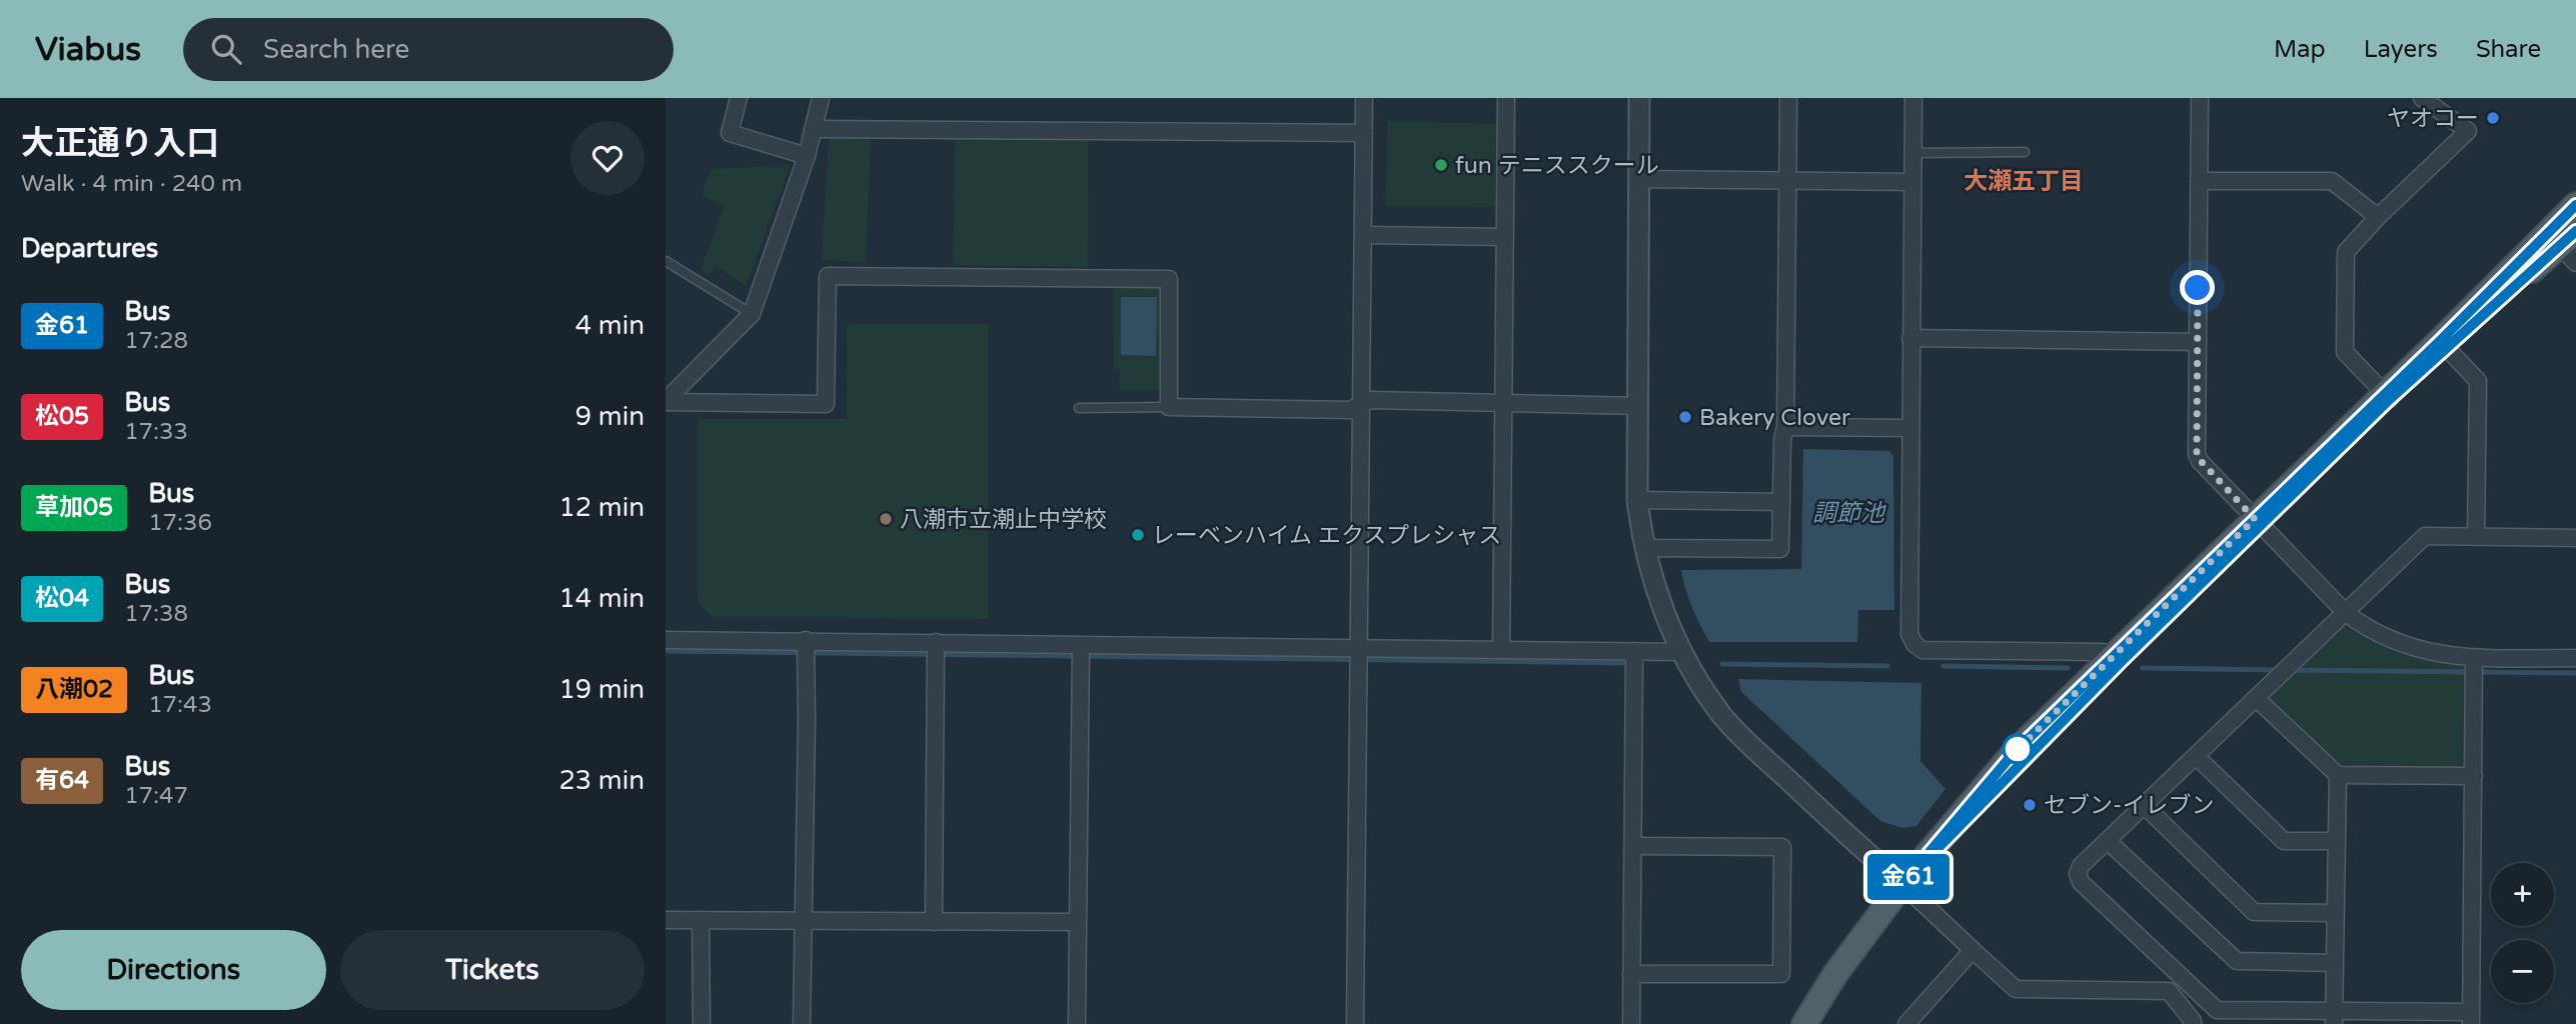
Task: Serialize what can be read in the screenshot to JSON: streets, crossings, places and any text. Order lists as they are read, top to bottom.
{
  "districts": ["大瀬五丁目"],
  "water": ["調節池"],
  "places": [
    "ヤオコー",
    "fun テニススクール",
    "Bakery Clover",
    "八潮市立潮止中学校",
    "レーベンハイム エクスプレシャス",
    "セブン-イレブン"
  ],
  "lines": ["bus line 金61"],
  "page": {
    "header": "Viabus",
    "search": "Search here",
    "nav": ["Map", "Layers", "Share"],
    "heading": [
      ["大正通り入口", "Walk · 4 min · 240 m"],
      "Departures"
    ],
    "on_map": "金61",
    "list": [
      {
        "mark": "金61",
        "name": "Bus",
        "note": "17:28",
        "value": "4 min"
      },
      {
        "mark": "松05",
        "name": "Bus",
        "note": "17:33",
        "value": "9 min"
      },
      {
        "mark": "草加05",
        "name": "Bus",
        "note": "17:36",
        "value": "12 min"
      },
      {
        "mark": "松04",
        "name": "Bus",
        "note": "17:38",
        "value": "14 min"
      },
      {
        "mark": "八潮02",
        "name": "Bus",
        "note": "17:43",
        "value": "19 min"
      },
      {
        "mark": "有64",
        "name": "Bus",
        "note": "17:47",
        "value": "23 min"
      }
    ],
    "map_buttons": ["+", "−"],
    "buttons": ["Directions", "Tickets"]
  }
}
